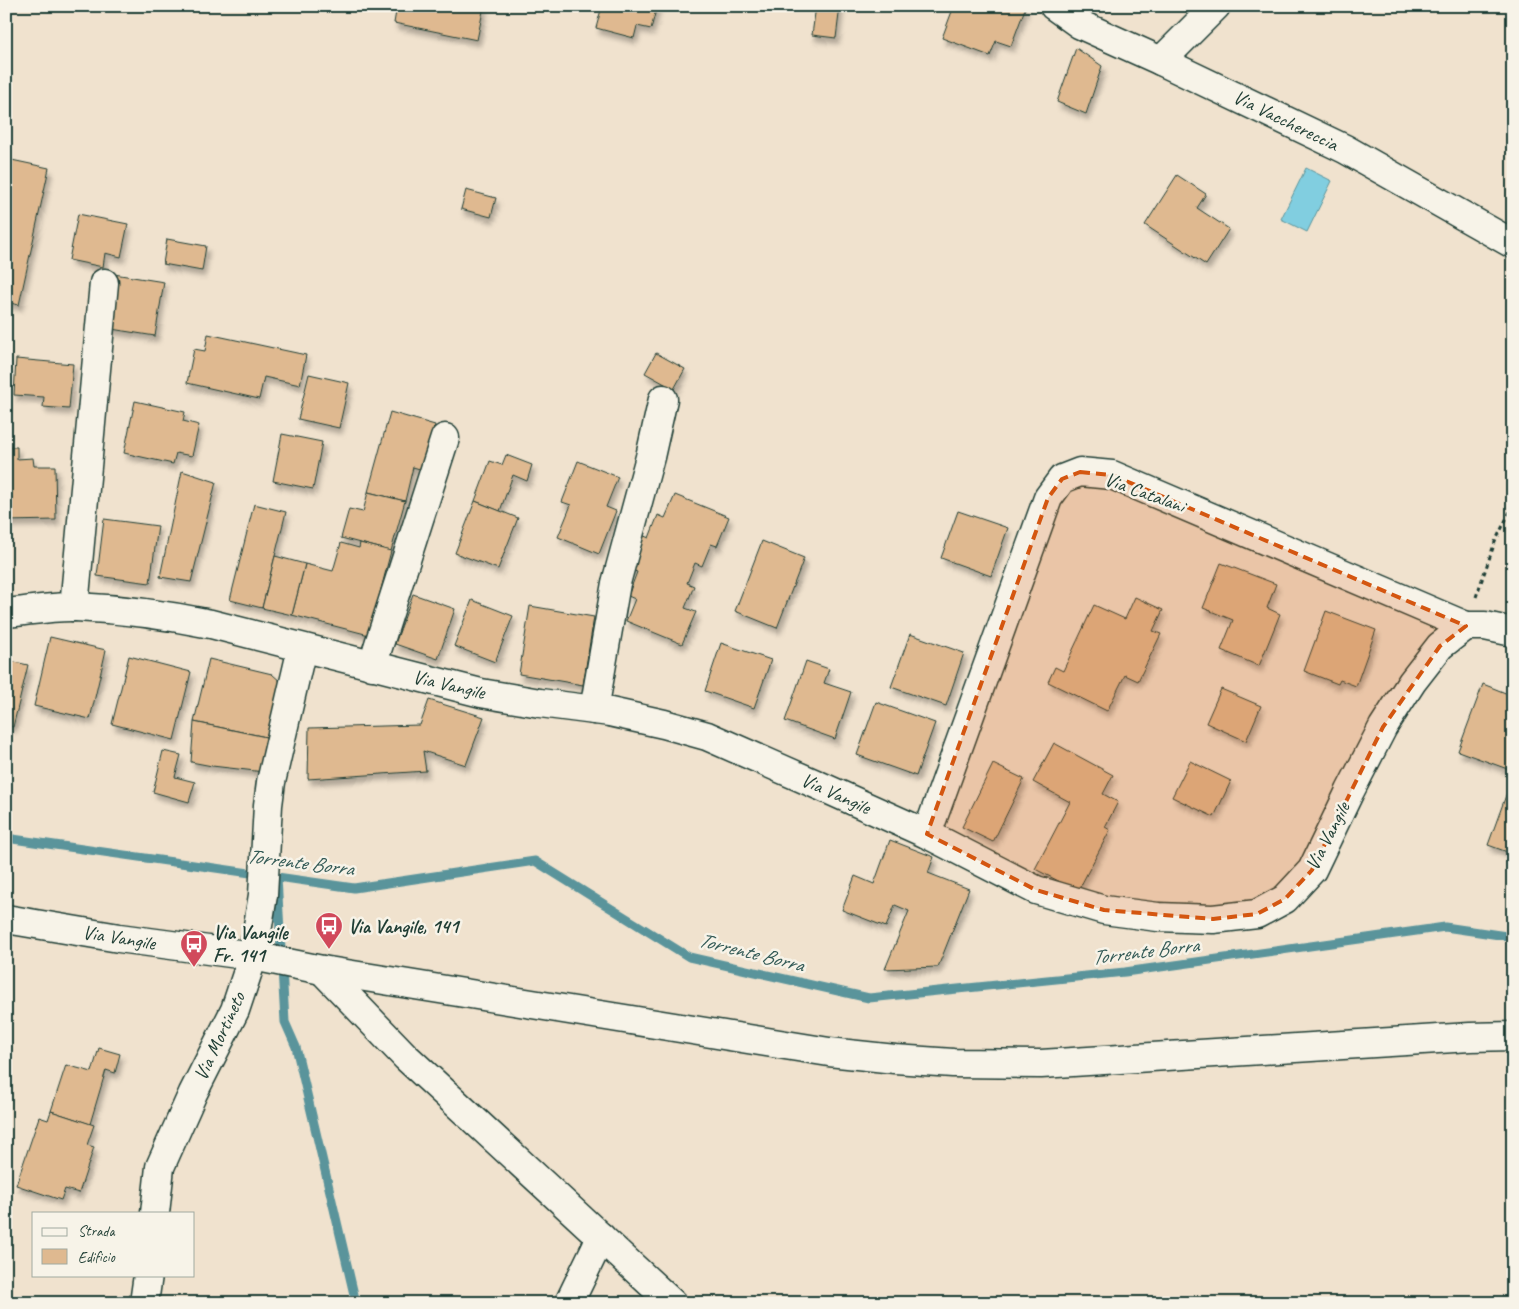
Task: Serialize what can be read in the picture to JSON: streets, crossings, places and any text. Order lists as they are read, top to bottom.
{
  "streets": {
    "street": [
      "Via Vacchereccia",
      "Via Catalani",
      "Via Vangile",
      "Via Mortineto"
    ]
  },
  "crossings": [
    ["Via Catalani", "Via Vangile"],
    ["Via Vangile", "Via Mortineto"]
  ],
  "water": ["Torrente Borra"],
  "places": {
    "bus stop": ["Via Vangile, 141", "Via Vangile Fr. 141"]
  },
  "legend": ["Strada", "Edificio"]
}
